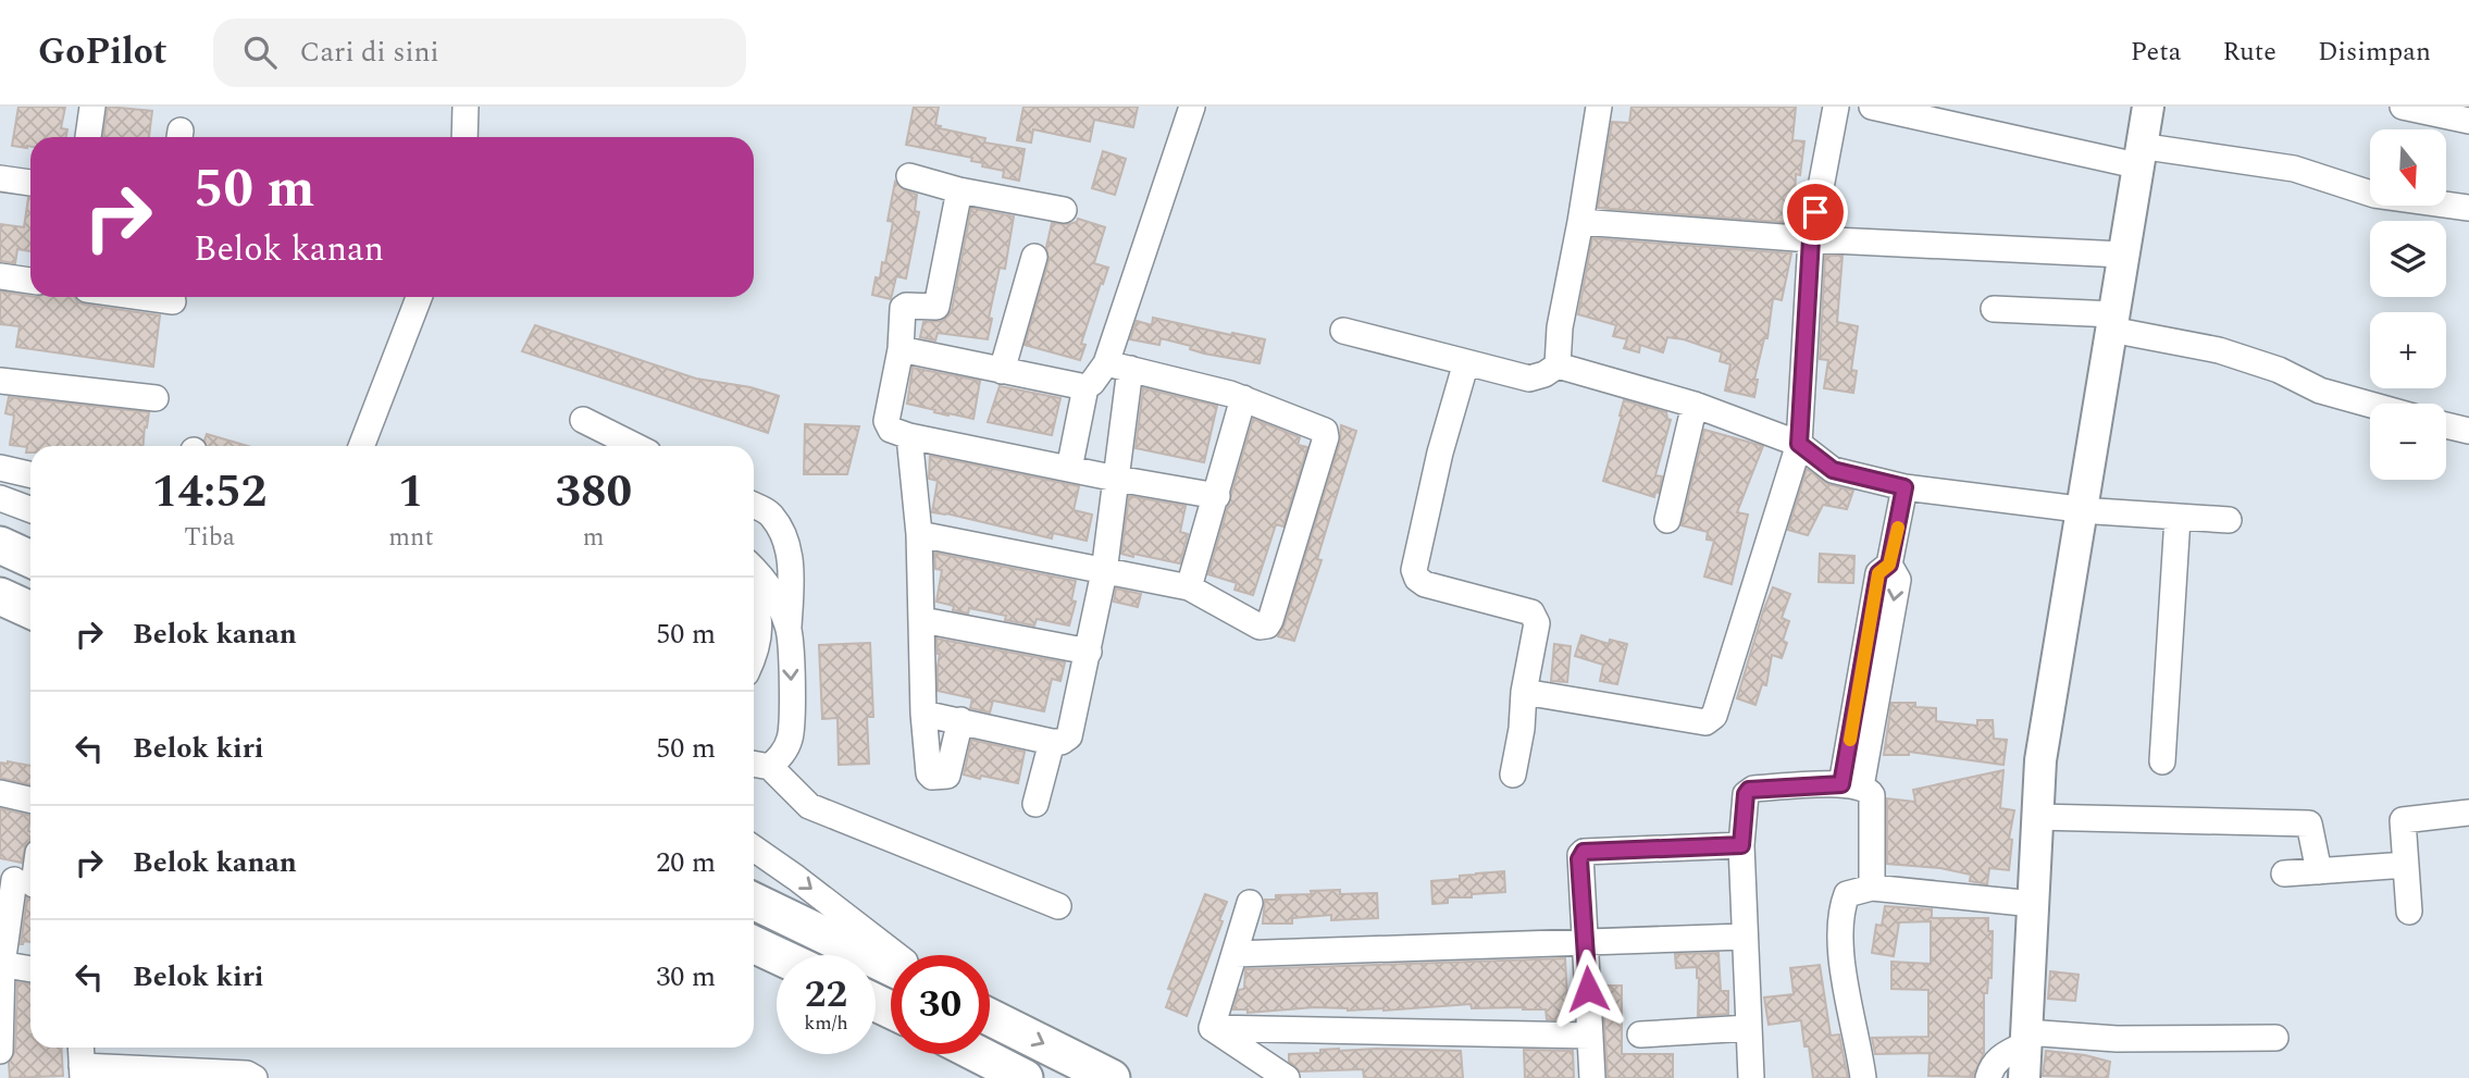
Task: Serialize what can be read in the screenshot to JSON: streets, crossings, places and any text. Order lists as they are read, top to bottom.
{
  "north": "bottom",
  "page": {
    "header": "GoPilot",
    "search": "Cari di sini",
    "nav": ["Peta", "Rute", "Disimpan"],
    "map_buttons": ["+", "−"],
    "turn": ["50 m", "Belok kanan"],
    "eta": [
      "14:52",
      "Tiba",
      "1",
      "mnt",
      "380",
      "m"
    ],
    "list": [
      {
        "name": "Belok kanan",
        "value": "50 m"
      },
      {
        "name": "Belok kiri",
        "value": "50 m"
      },
      {
        "name": "Belok kanan",
        "value": "20 m"
      },
      {
        "name": "Belok kiri",
        "value": "30 m"
      }
    ],
    "speed": "22 km/h",
    "limit": "30"
  }
}
